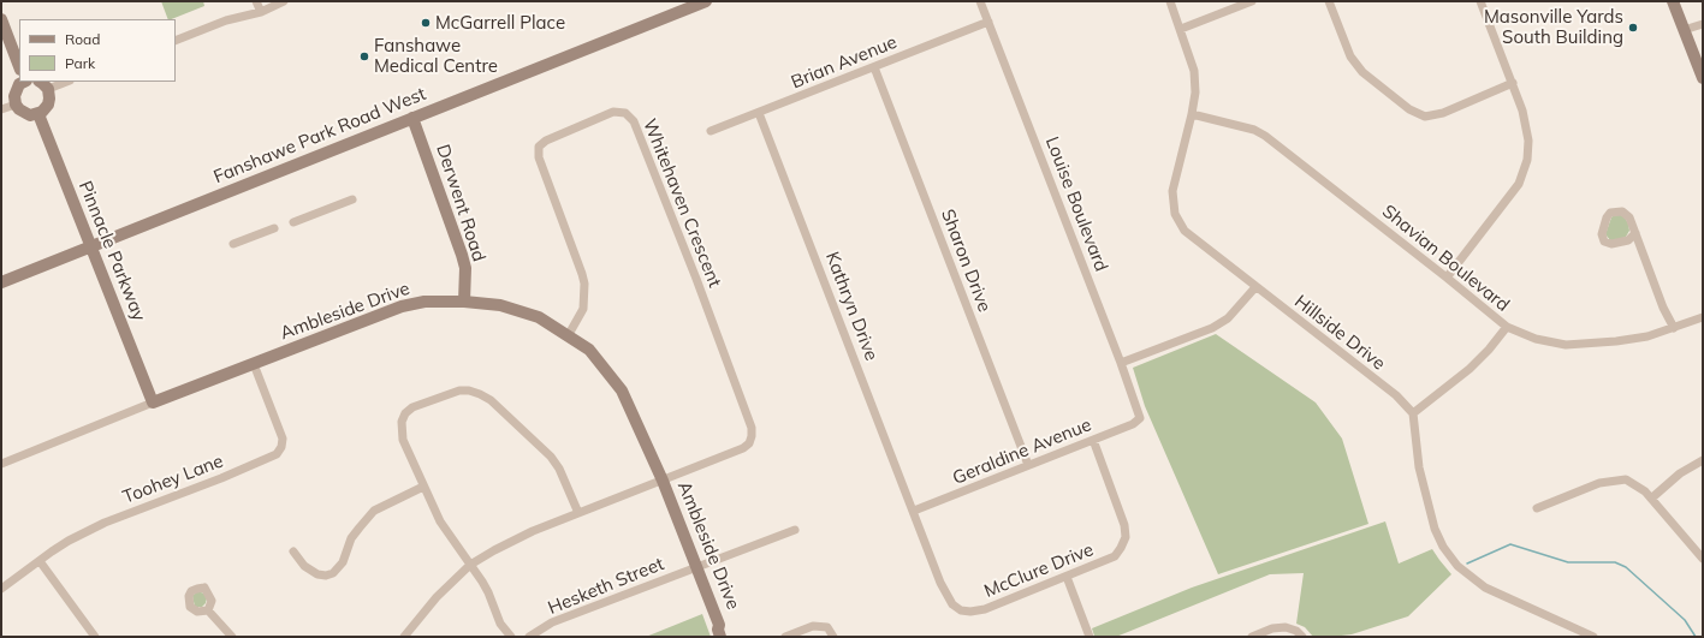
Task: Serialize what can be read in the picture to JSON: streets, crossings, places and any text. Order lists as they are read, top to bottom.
{
  "streets": {
    "street": [
      "Brian Avenue",
      "Fanshawe Park Road West",
      "Derwent Road",
      "Whitehaven Crescent",
      "Louise Boulevard",
      "Pinnacle Parkway",
      "Shavian Boulevard",
      "Sharon Drive",
      "Kathryn Drive",
      "Ambleside Drive",
      "Hillside Drive",
      "Geraldine Avenue",
      "Toohey Lane",
      "McClure Drive",
      "Hesketh Street"
    ]
  },
  "crossings": [
    ["Brian Avenue", "Louise Boulevard"],
    ["Brian Avenue", "Sharon Drive"],
    ["Brian Avenue", "Kathryn Drive"],
    ["Fanshawe Park Road West", "Derwent Road"],
    ["Fanshawe Park Road West", "Pinnacle Parkway"],
    ["Derwent Road", "Ambleside Drive"],
    ["Whitehaven Crescent", "Ambleside Drive"],
    ["Louise Boulevard", "Geraldine Avenue"],
    ["Pinnacle Parkway", "Ambleside Drive"],
    ["Shavian Boulevard", "Hillside Drive"],
    ["Sharon Drive", "Geraldine Avenue"],
    ["Kathryn Drive", "Geraldine Avenue"],
    ["Kathryn Drive", "McClure Drive"],
    ["Ambleside Drive", "Toohey Lane"],
    ["Ambleside Drive", "Hesketh Street"],
    ["Geraldine Avenue", "McClure Drive"]
  ],
  "places": ["McGarrell Place", "Masonville Yards South Building", "Fanshawe Medical Centre"],
  "legend": ["Road", "Park"]
}
